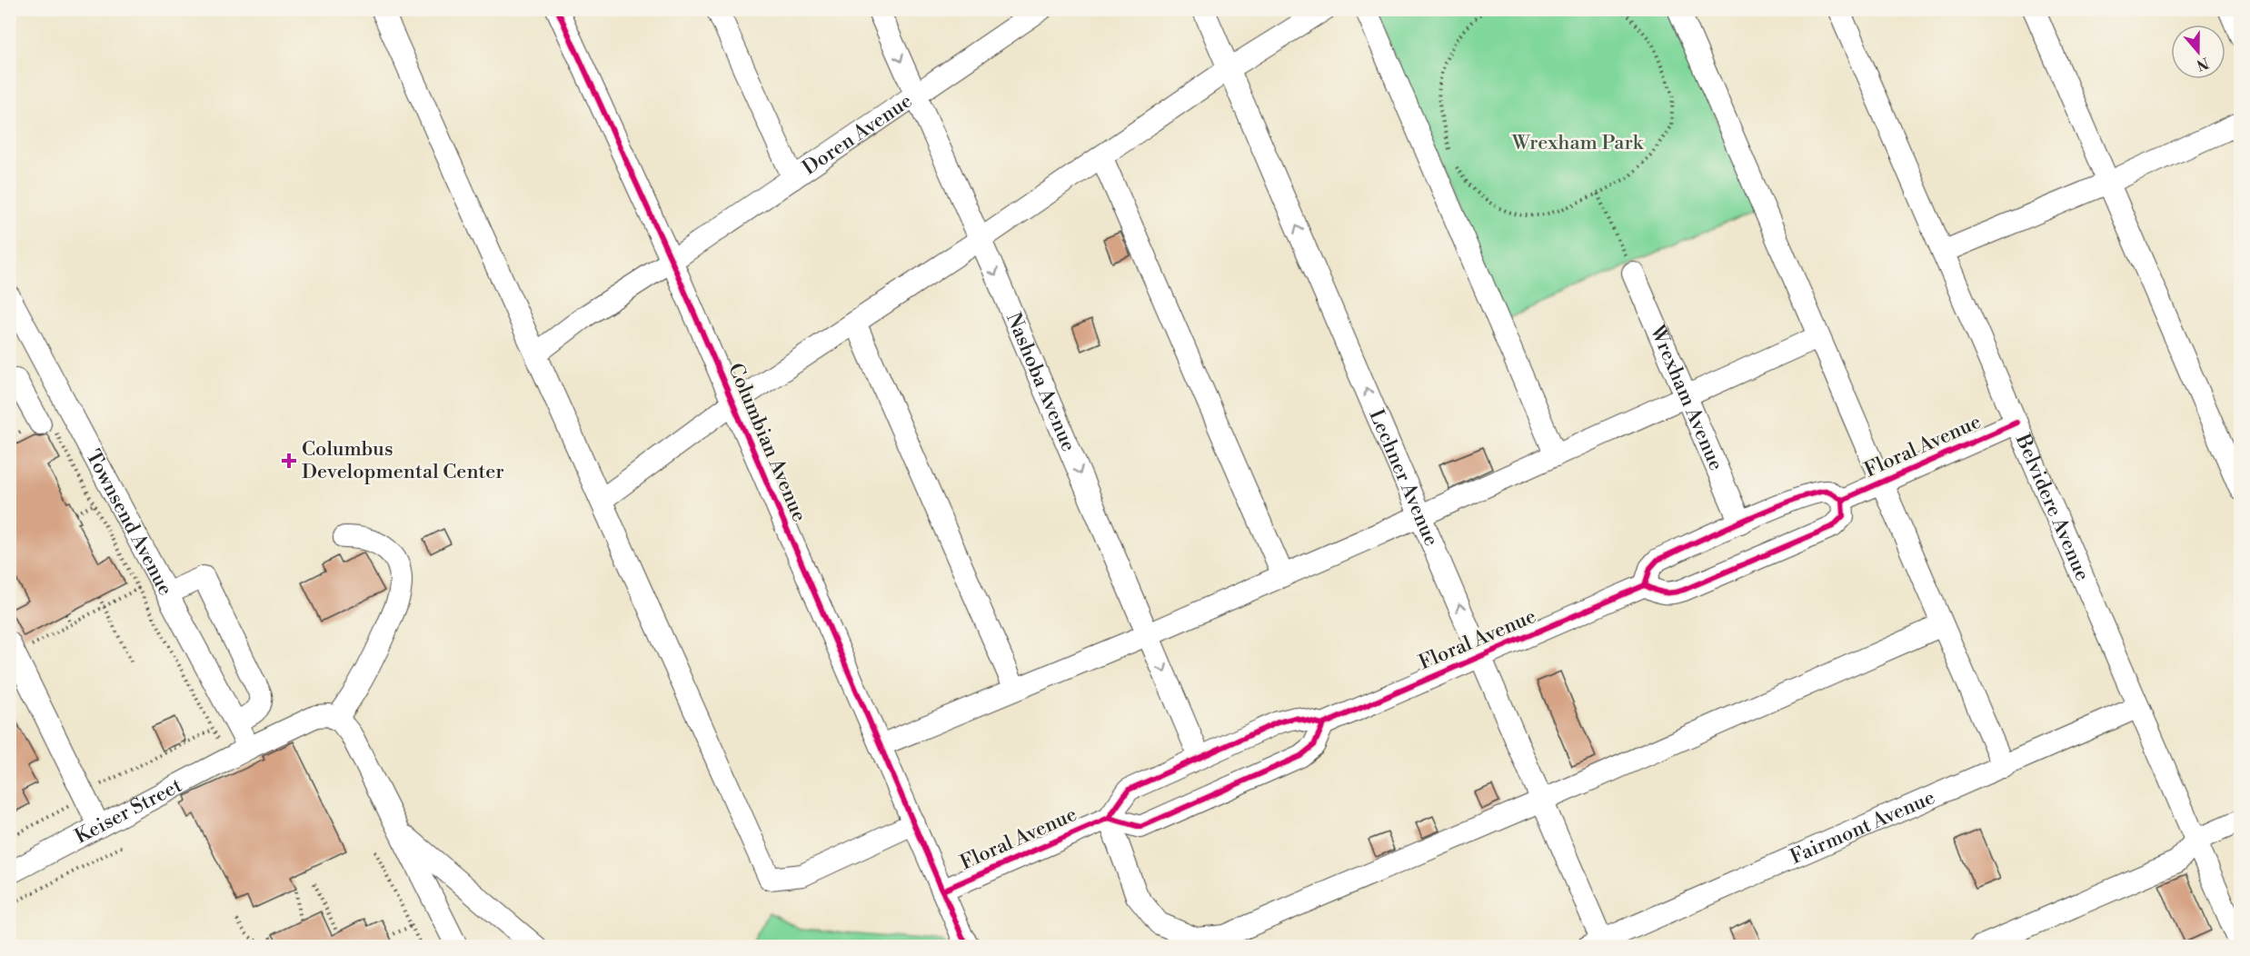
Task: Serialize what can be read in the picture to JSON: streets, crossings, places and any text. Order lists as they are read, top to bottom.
{
  "streets": {
    "street": [
      "Doren Avenue",
      "Nashoba Avenue",
      "Wrexham Avenue",
      "Columbian Avenue",
      "Floral Avenue",
      "Lechner Avenue",
      "Belvidere Avenue",
      "Townsend Avenue",
      "Keiser Street",
      "Fairmont Avenue"
    ]
  },
  "crossings": [
    ["Doren Avenue", "Nashoba Avenue"],
    ["Doren Avenue", "Columbian Avenue"],
    ["Nashoba Avenue", "Floral Avenue"],
    ["Columbian Avenue", "Floral Avenue"],
    ["Floral Avenue", "Lechner Avenue"],
    ["Floral Avenue", "Belvidere Avenue"],
    ["Lechner Avenue", "Fairmont Avenue"],
    ["Belvidere Avenue", "Fairmont Avenue"],
    ["Townsend Avenue", "Keiser Street"]
  ],
  "parks": ["Wrexham Park"],
  "places": {
    "health": ["Columbus Developmental Center"]
  },
  "north": "bottom"
}
